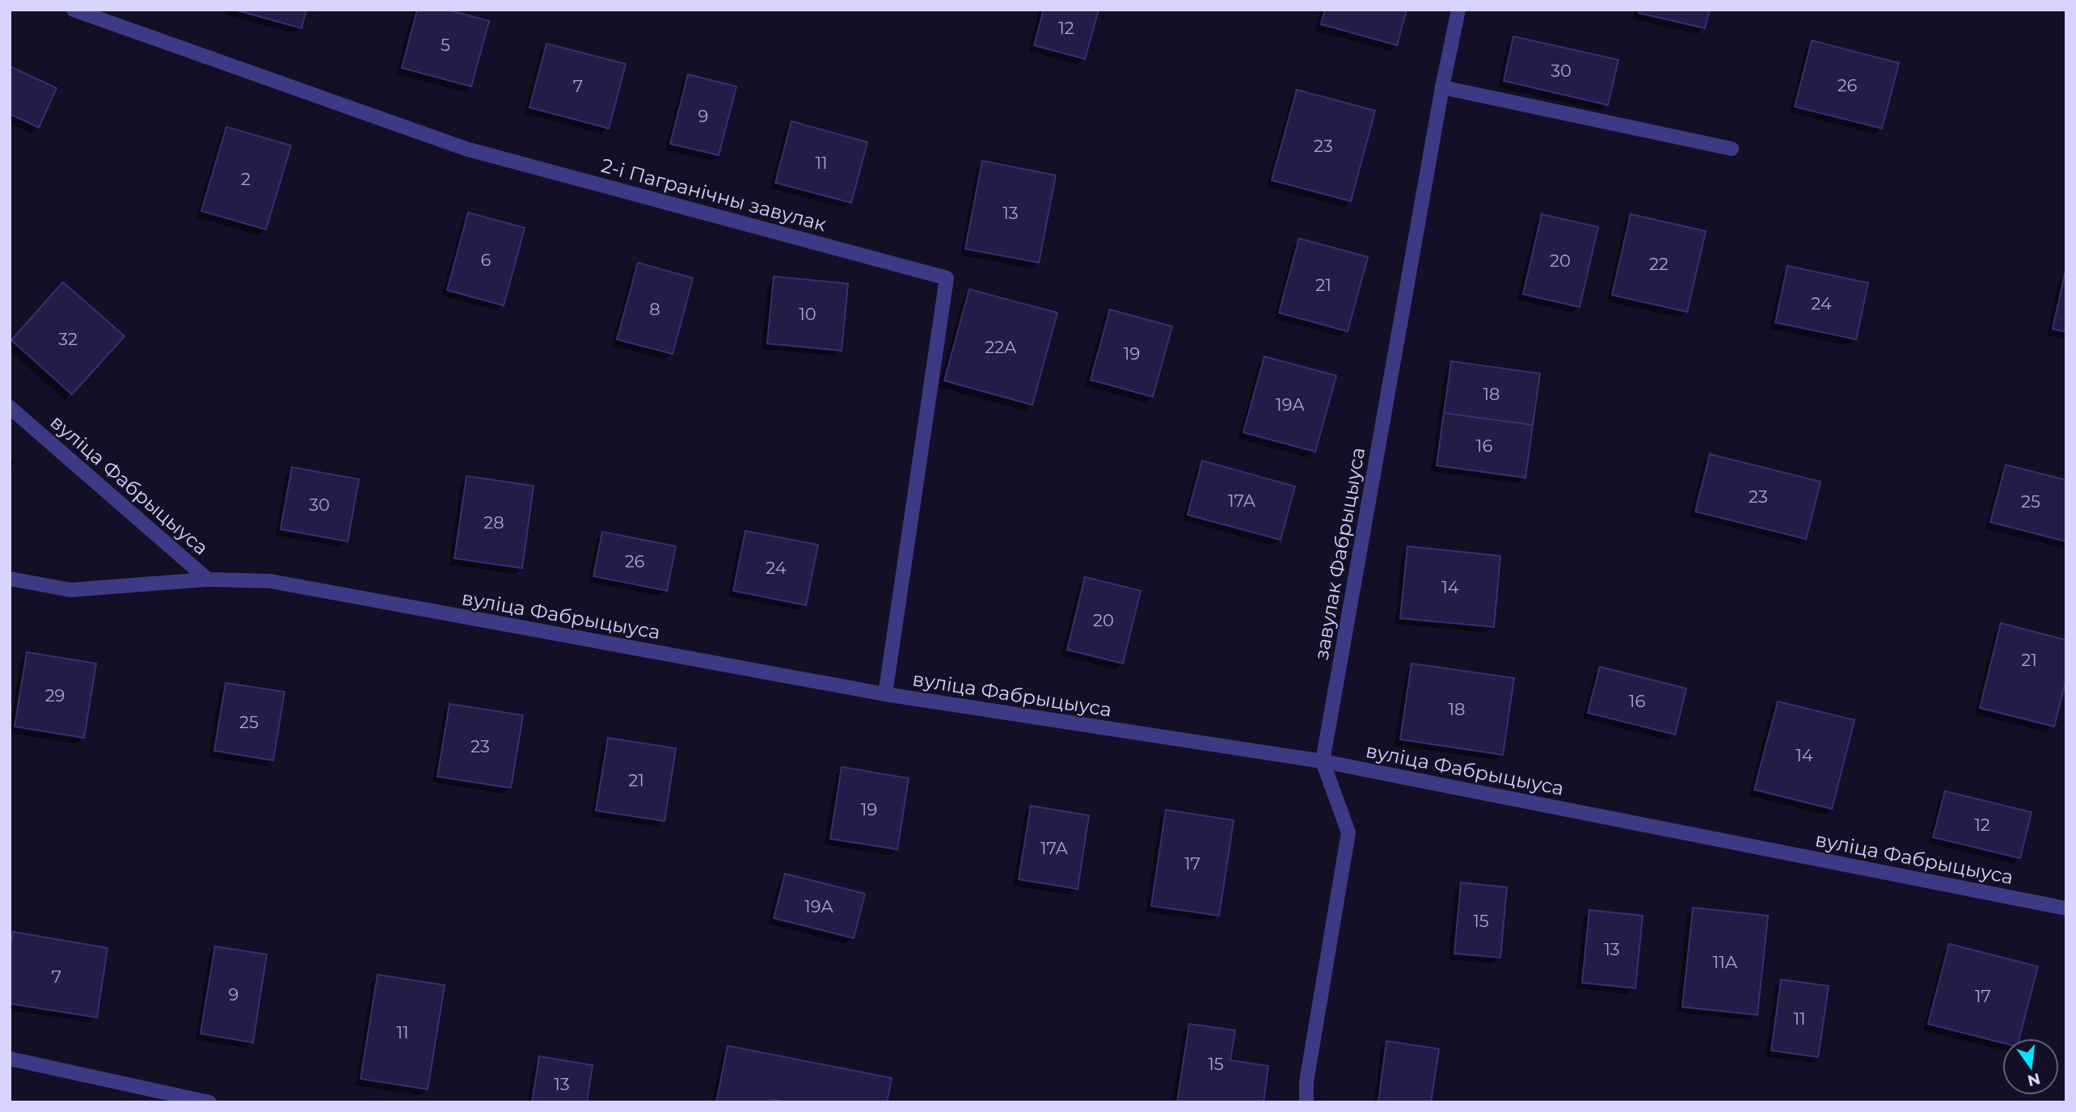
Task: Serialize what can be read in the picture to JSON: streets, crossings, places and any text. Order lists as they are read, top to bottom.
{
  "streets": {
    "street": ["2-і Пагранічны завулак", "вуліца Фабрыцыуса", "завулак Фабрыцыуса"]
  },
  "crossings": [
    ["2-і Пагранічны завулак", "вуліца Фабрыцыуса"],
    ["вуліца Фабрыцыуса", "завулак Фабрыцыуса"]
  ],
  "house_numbers": [
    "12",
    "5",
    "30",
    "26",
    "7",
    "9",
    "23",
    "11",
    "2",
    "13",
    "6",
    "20",
    "22",
    "21",
    "24",
    "8",
    "10",
    "32",
    "22А",
    "19",
    "18",
    "19А",
    "16",
    "23",
    "17А",
    "25",
    "30",
    "28",
    "26",
    "24",
    "14",
    "20",
    "21",
    "29",
    "16",
    "18",
    "25",
    "23",
    "14",
    "21",
    "19",
    "12",
    "17А",
    "17",
    "19А",
    "15",
    "13",
    "11А",
    "7",
    "9",
    "17",
    "11",
    "11",
    "15",
    "13"
  ],
  "north": "bottom"
}
